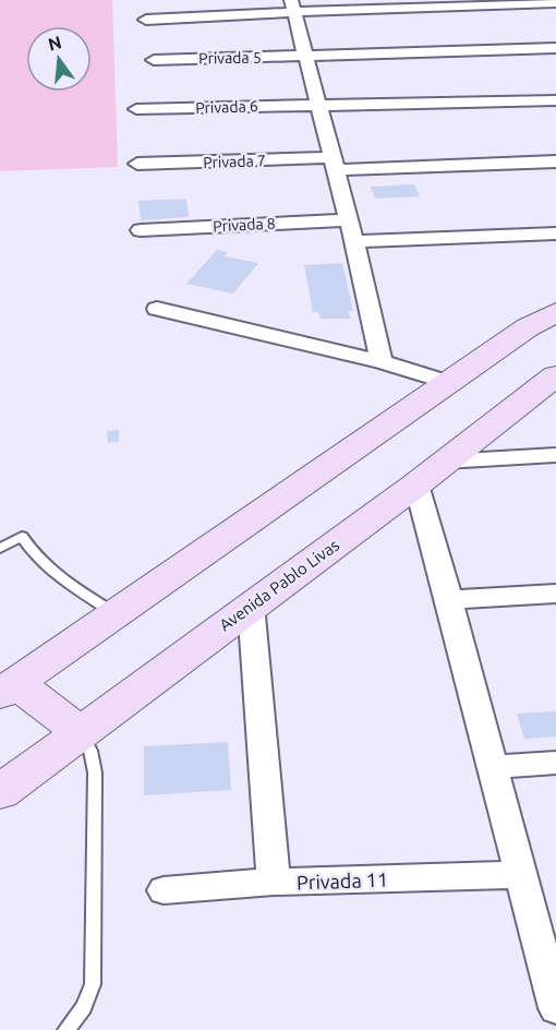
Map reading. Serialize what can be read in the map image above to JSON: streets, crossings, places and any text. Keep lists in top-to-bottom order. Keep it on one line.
{"streets":{"main road":["Avenida Pablo Livas"],"street":["Privada 5","Privada 6","Privada 7","Privada 8","Privada 11"]},"north":"top"}
